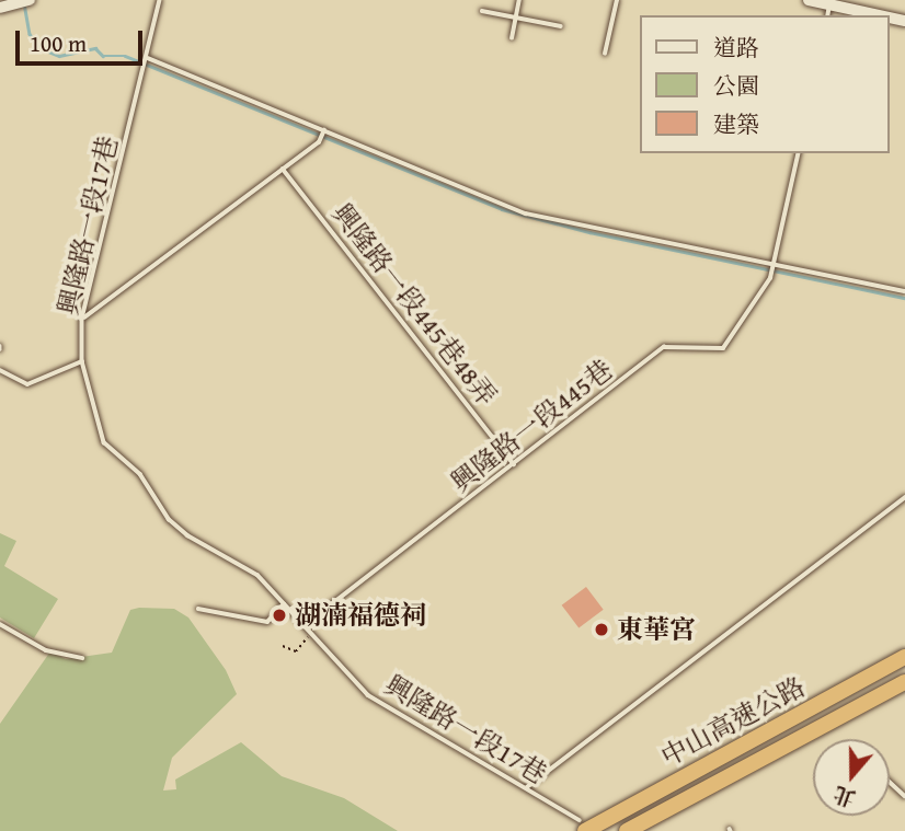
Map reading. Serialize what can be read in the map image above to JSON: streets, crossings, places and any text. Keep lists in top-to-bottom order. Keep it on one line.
{"streets":{"highway":["中山高速公路"],"lane":["興隆路一段17巷","興隆路一段445巷48弄","興隆路一段445巷"]},"crossings":[["興隆路一段17巷","興隆路一段445巷"],["興隆路一段17巷","中山高速公路"],["興隆路一段445巷48弄","興隆路一段445巷"]],"places":["湖湳福德祠","東華宮"],"legend":["道路","公園","建築"],"scale_bar":"100 m","north":"bottom"}
